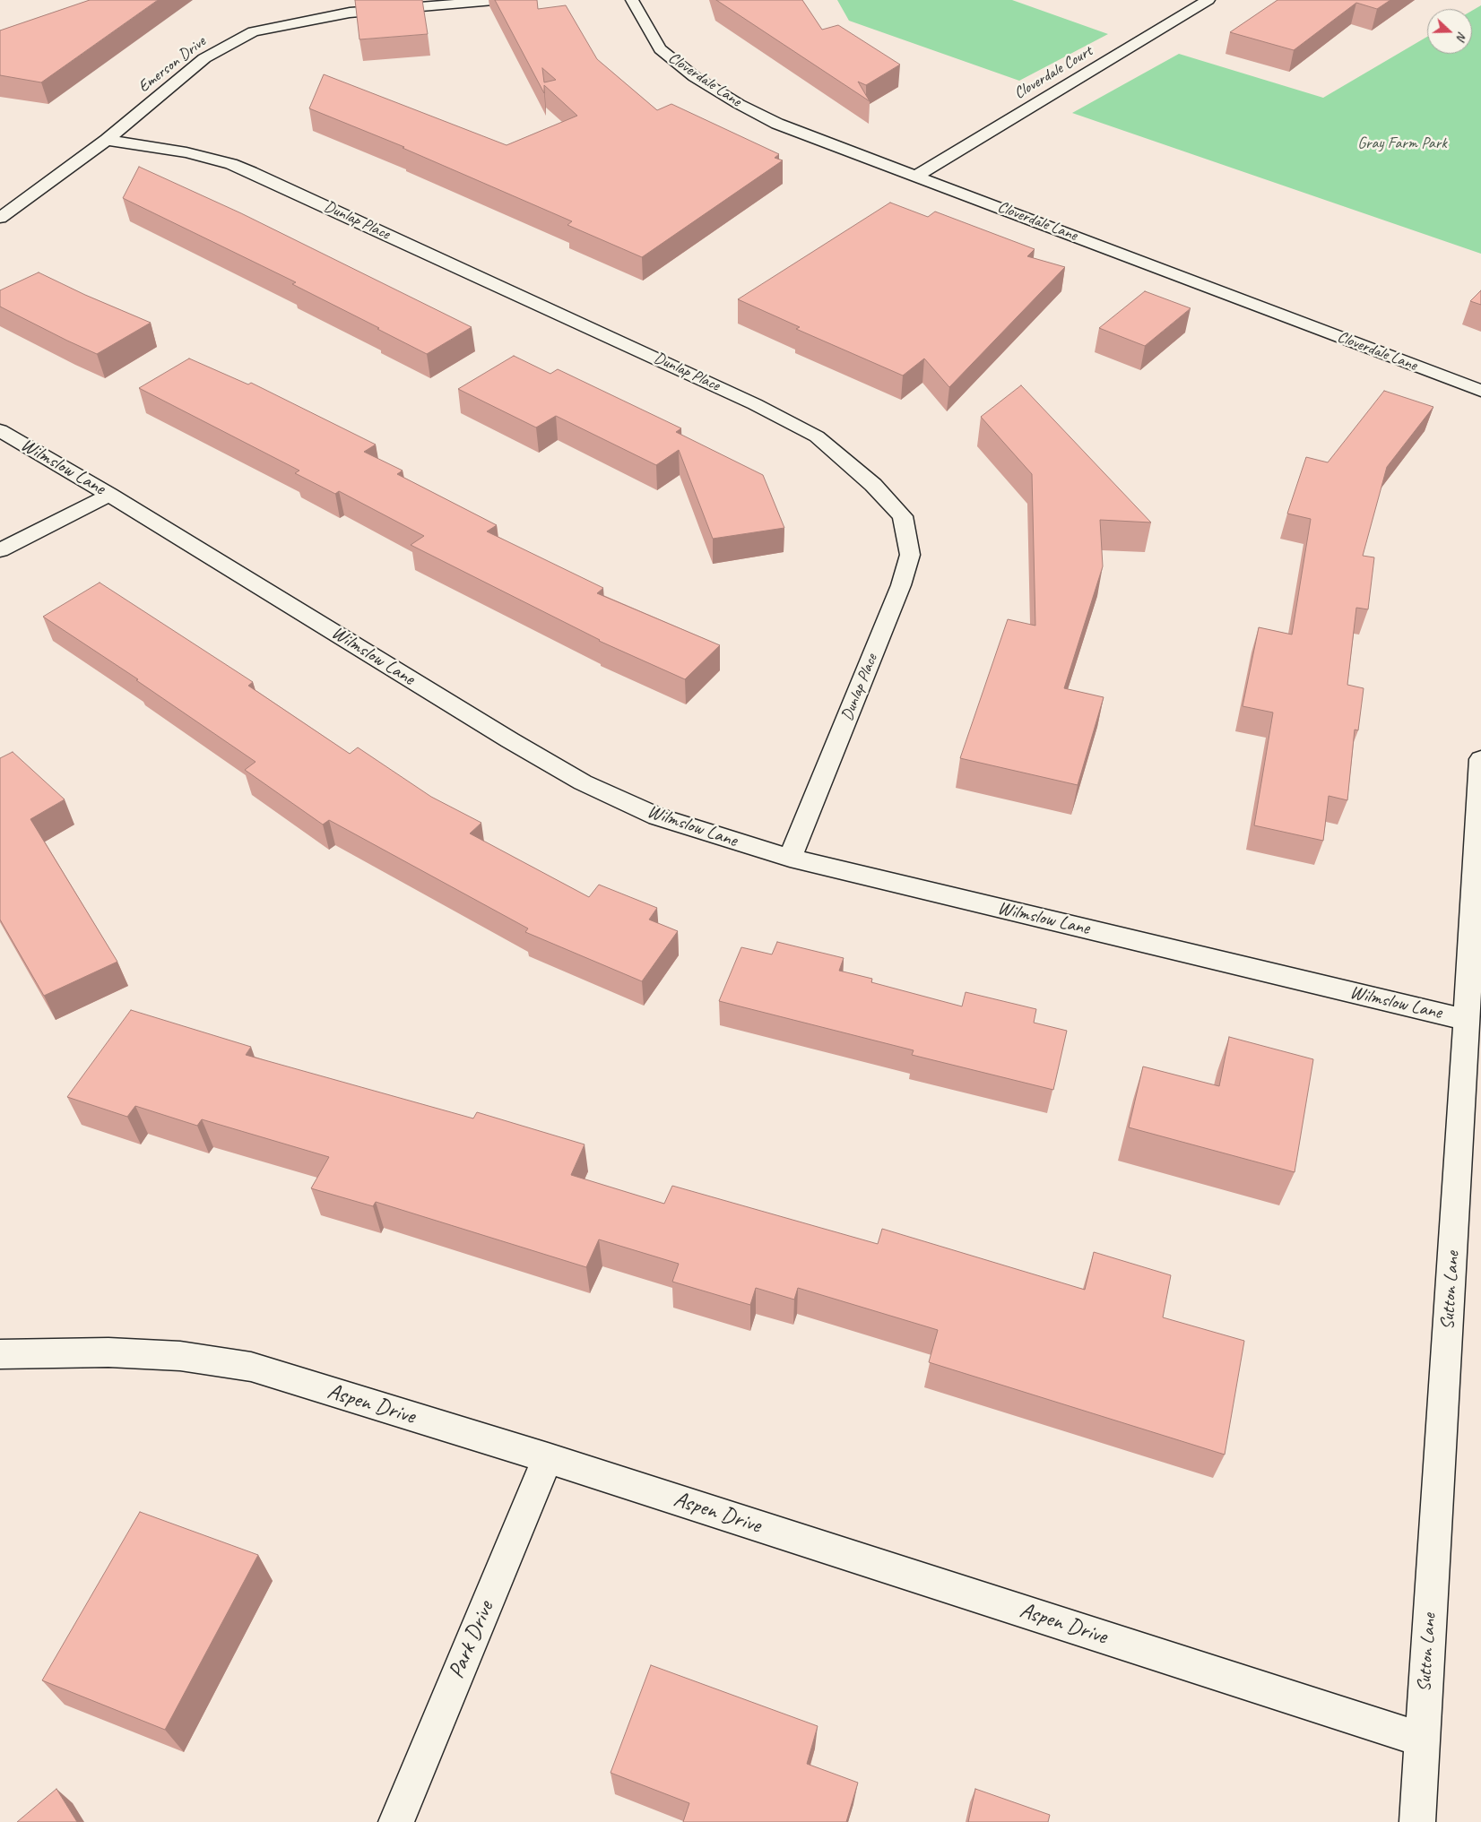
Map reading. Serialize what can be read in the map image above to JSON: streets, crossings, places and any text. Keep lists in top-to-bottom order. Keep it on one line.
{"streets":{"street":["Emerson Drive","Cloverdale Court","Cloverdale Lane","Dunlap Place","Wilmslow Lane","Sutton Lane","Aspen Drive","Park Drive"]},"crossings":[["Emerson Drive","Dunlap Place"],["Cloverdale Court","Cloverdale Lane"],["Dunlap Place","Wilmslow Lane"],["Wilmslow Lane","Sutton Lane"],["Sutton Lane","Aspen Drive"],["Aspen Drive","Park Drive"]],"parks":["Gray Farm Park"],"north":"right"}
